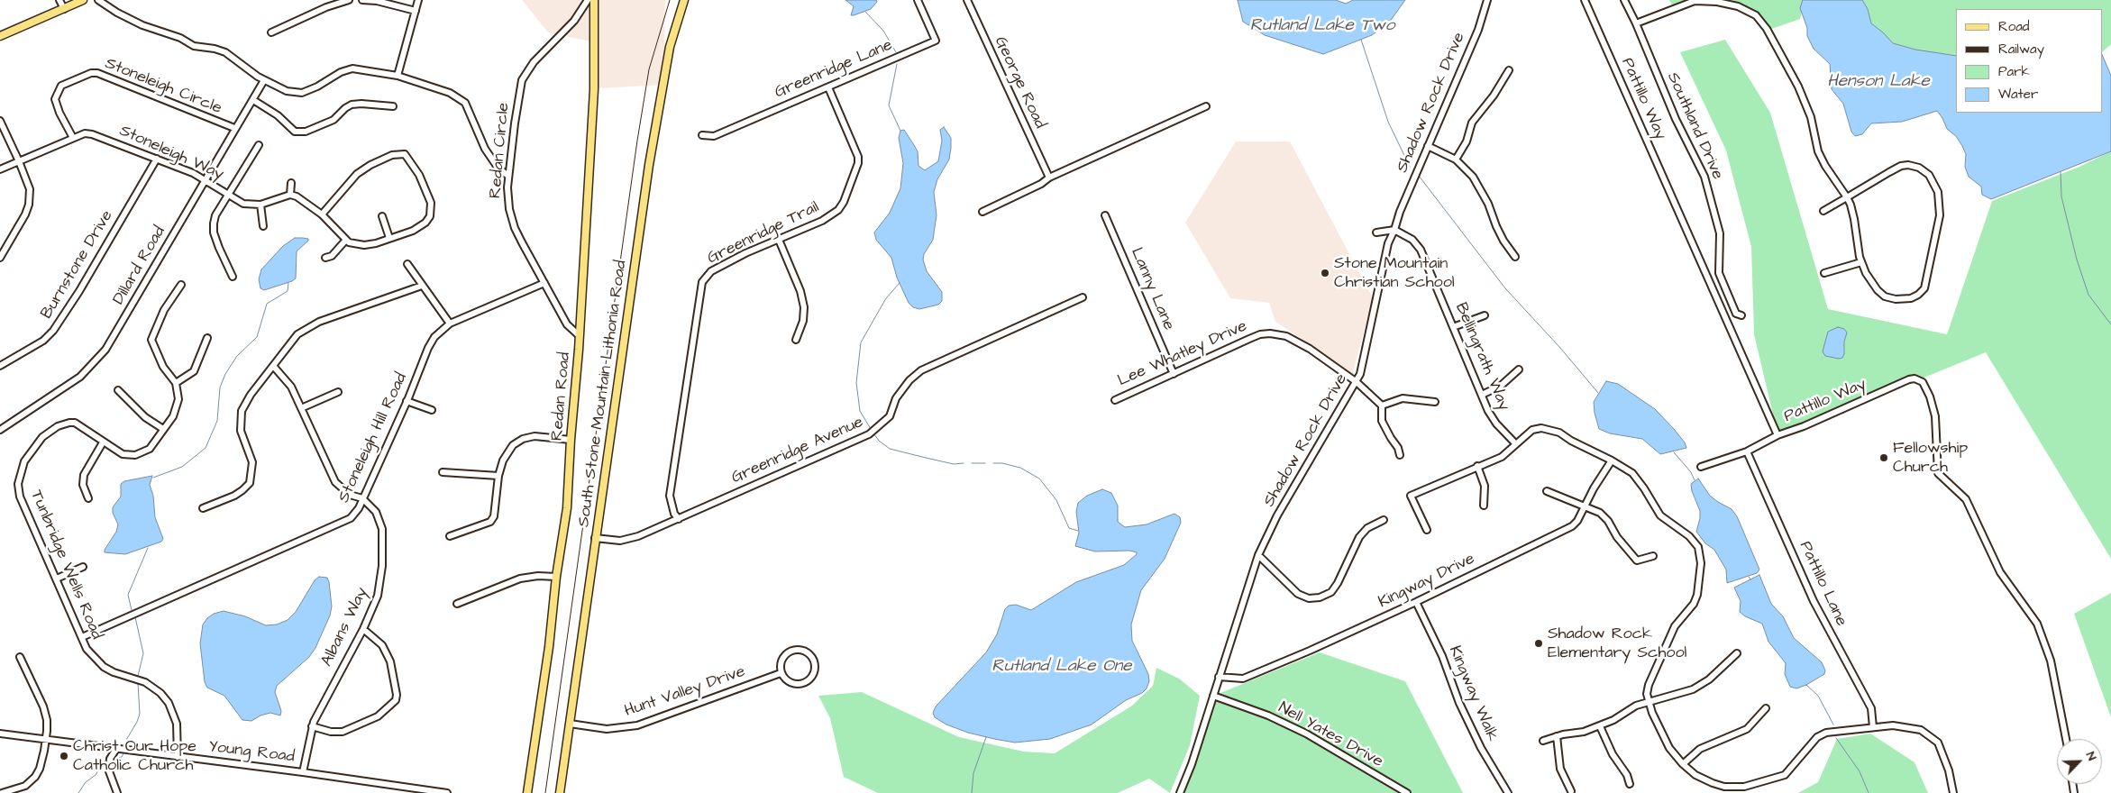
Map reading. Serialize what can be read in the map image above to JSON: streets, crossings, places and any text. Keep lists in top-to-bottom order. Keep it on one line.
{"streets":{"main road":["South Stone Mountain Lithonia Road","Redan Road"],"street":["Greenridge Lane","George Road","Stoneleigh Circle","Pattillo Way","Shadow Rock Drive","Southland Drive","Redan Circle","Stoneleigh Way","Greenridge Trail","Burnstone Drive","Dillard Road","Lanny Lane","Lee Whatley Drive","Bellingrath Way","Stoneleigh Hill Road","Greenridge Avenue","Tunbridge Wells Road","Kingway Drive","Pattillo Lane","Albans Way","Hunt Valley Drive","Kingway Walk","Nell Yates Drive","Young Road"]},"crossings":[["Greenridge Lane","Greenridge Trail"],["Stoneleigh Circle","Stoneleigh Way"],["Stoneleigh Circle","Dillard Road"],["Shadow Rock Drive","Lee Whatley Drive"],["Shadow Rock Drive","Bellingrath Way"],["Shadow Rock Drive","Kingway Drive"],["Shadow Rock Drive","Nell Yates Drive"],["Redan Circle","Redan Road"],["Redan Circle","Stoneleigh Hill Road"],["Stoneleigh Way","Burnstone Drive"],["Stoneleigh Way","Dillard Road"],["Greenridge Trail","Greenridge Avenue"],["Lanny Lane","Lee Whatley Drive"],["South Stone Mountain Lithonia Road","Greenridge Avenue"],["South Stone Mountain Lithonia Road","Hunt Valley Drive"],["Stoneleigh Hill Road","Tunbridge Wells Road"],["Stoneleigh Hill Road","Albans Way"],["Tunbridge Wells Road","Young Road"],["Kingway Drive","Kingway Walk"],["Albans Way","Young Road"]],"water":["Rutland Lake Two","Henson Lake","Rutland Lake One"],"places":["Stone Mountain Christian School","Fellowship Church","Shadow Rock Elementary School","Christ Our Hope Catholic Church"],"legend":["Road","Railway","Park","Water"],"north":"top right"}
